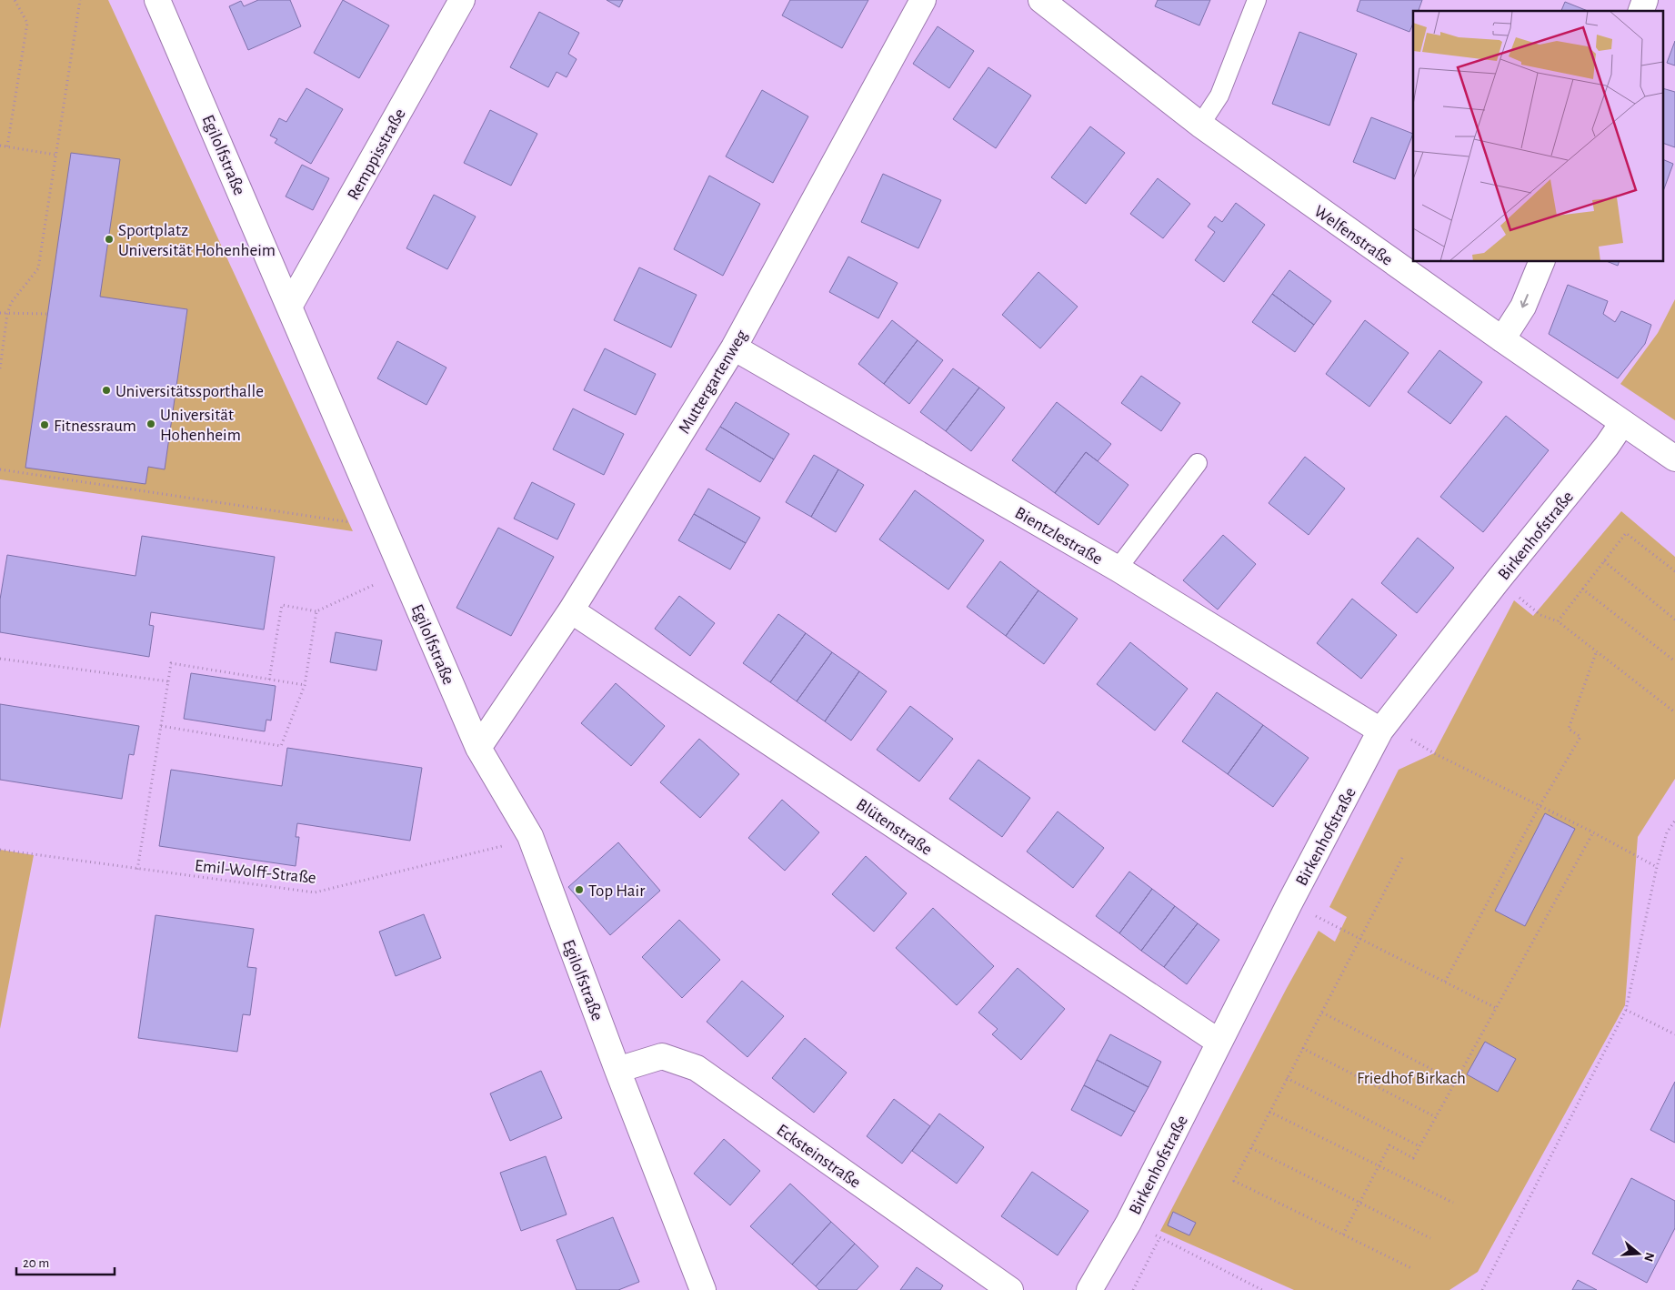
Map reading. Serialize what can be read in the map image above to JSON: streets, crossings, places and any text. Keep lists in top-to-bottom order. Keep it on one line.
{"streets":{"street":["Remppisstraße","Egilolfstraße","Welfenstraße","Muttergartenweg","Bientzlestraße","Birkenhofstraße","Blütenstraße","Ecksteinstraße"],"path":["Emil-Wolff-Straße"]},"crossings":[["Remppisstraße","Egilolfstraße"],["Egilolfstraße","Muttergartenweg"],["Egilolfstraße","Emil-Wolff-Straße"],["Egilolfstraße","Ecksteinstraße"],["Welfenstraße","Birkenhofstraße"],["Muttergartenweg","Bientzlestraße"],["Muttergartenweg","Blütenstraße"],["Bientzlestraße","Birkenhofstraße"],["Birkenhofstraße","Blütenstraße"]],"parks":["Friedhof Birkach"],"places":["Sportplatz Universität Hohenheim","Universitätssporthalle","Universität Hohenheim","Fitnessraum","Top Hair"],"scale_bar":"20 m","north":"right"}
